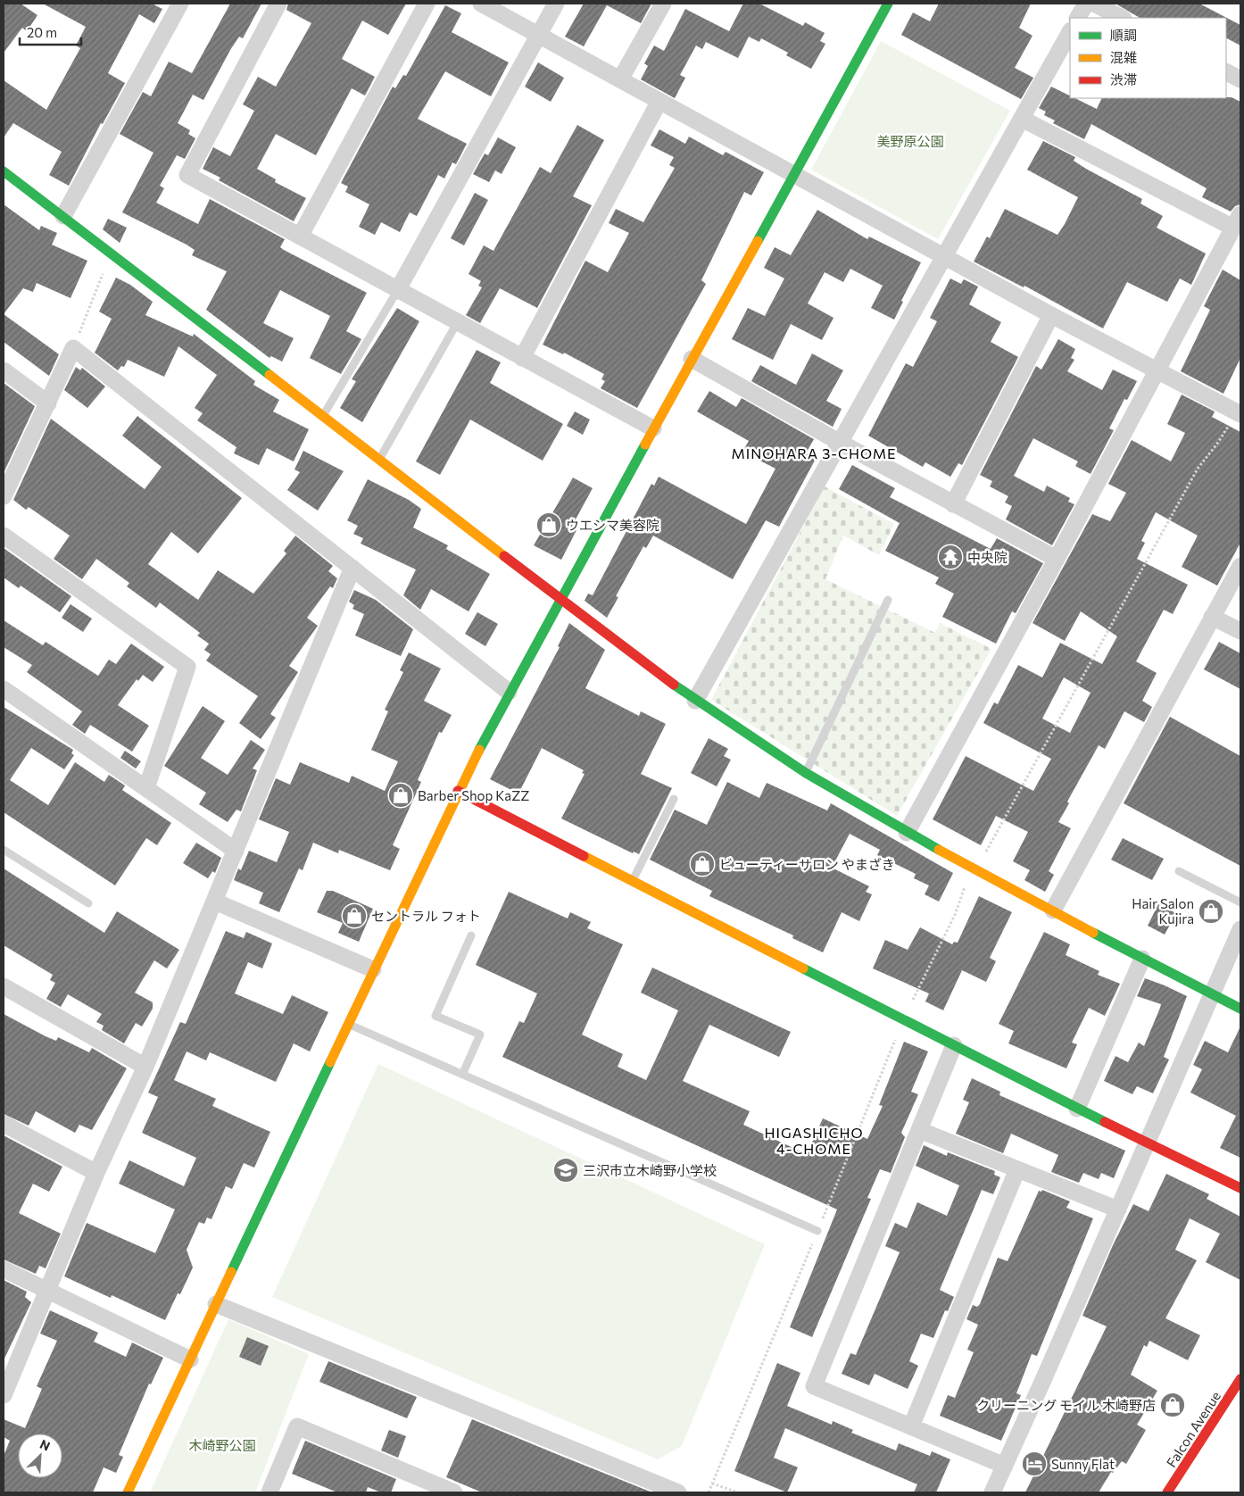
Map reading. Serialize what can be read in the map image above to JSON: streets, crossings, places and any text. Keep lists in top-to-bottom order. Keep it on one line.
{"streets":{"street":["Falcon Avenue"]},"districts":["MINOHARA 3-CHOME","HIGASHICHO 4-CHOME"],"parks":["美野原公園","木崎野公園"],"places":{"shop":["ウエシマ美容院","Barber Shop KaZZ","ビューティーサロン やまざき","Hair Salon Kujira","セントラル フォト","クリーニング モイル 木崎野店"],"temple":["中央院"],"school or university":["三沢市立木崎野小学校"],"hotel":["Sunny Flat"]},"legend":["順調","混雑","渋滞"],"scale_bar":"20 m","north":"top right"}
